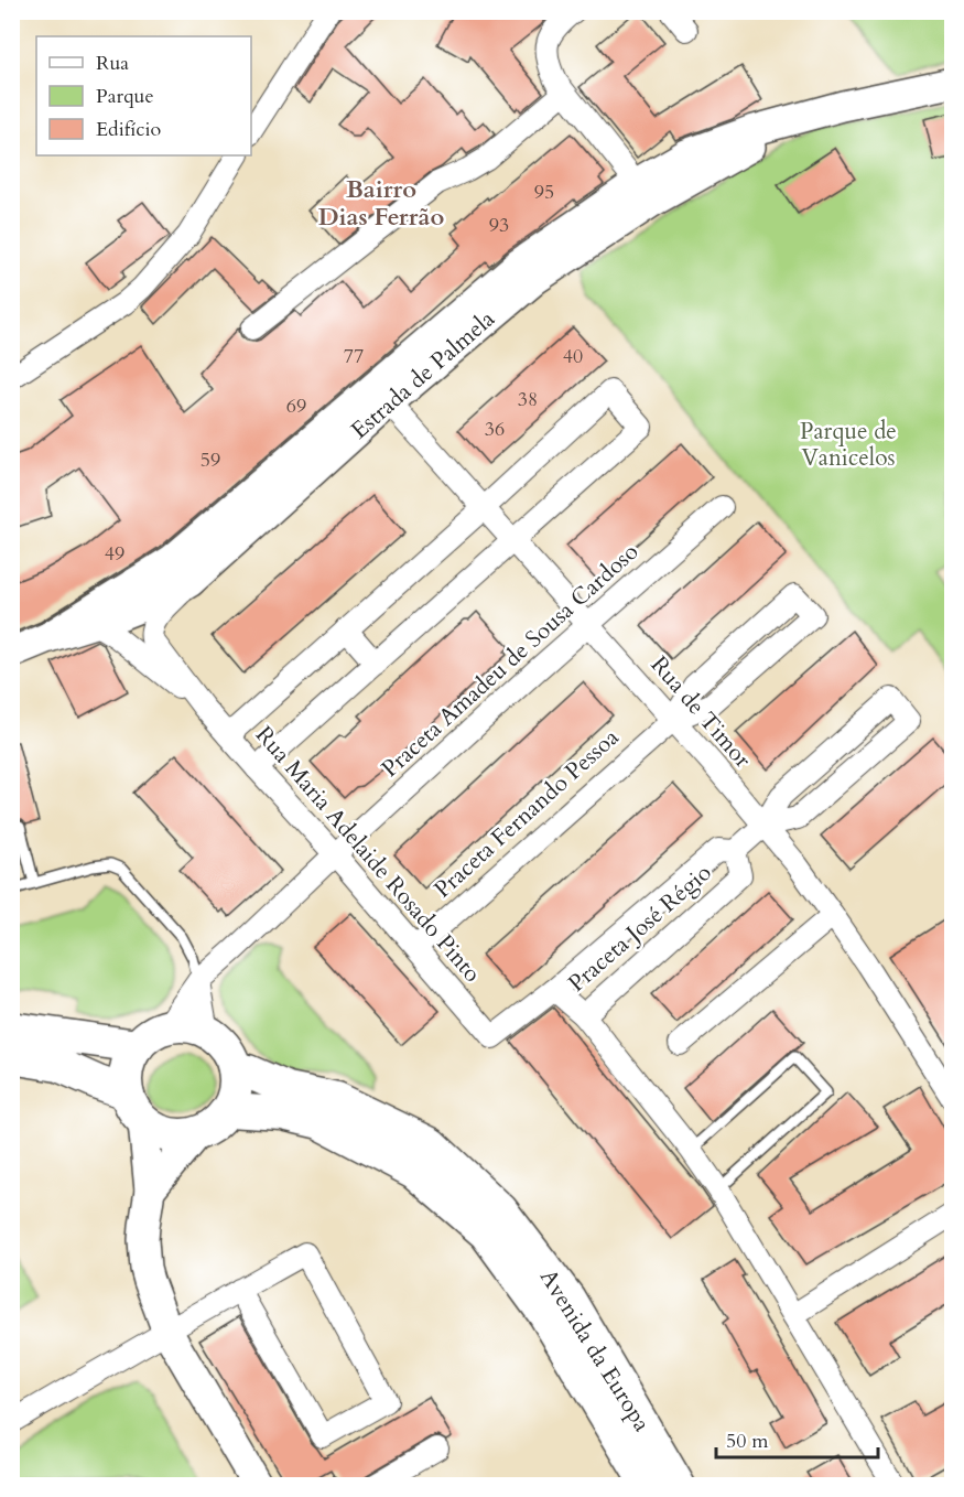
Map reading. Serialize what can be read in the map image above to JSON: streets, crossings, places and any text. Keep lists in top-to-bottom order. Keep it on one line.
{"streets":{"main road":["Avenida da Europa"],"street":["Estrada de Palmela","Praceta Amadeu de Sousa Cardoso","Rua de Timor","Praceta Fernando Pessoa","Rua Maria Adelaide Rosado Pinto","Praceta José Régio"]},"crossings":[["Estrada de Palmela","Rua de Timor"],["Estrada de Palmela","Rua Maria Adelaide Rosado Pinto"],["Praceta Amadeu de Sousa Cardoso","Rua de Timor"],["Praceta Amadeu de Sousa Cardoso","Rua Maria Adelaide Rosado Pinto"],["Praceta Amadeu de Sousa Cardoso","Avenida da Europa"],["Rua de Timor","Praceta Fernando Pessoa"],["Rua de Timor","Praceta José Régio"],["Praceta Fernando Pessoa","Rua Maria Adelaide Rosado Pinto"],["Rua Maria Adelaide Rosado Pinto","Praceta José Régio"]],"districts":["Bairro Dias Ferrão"],"parks":["Parque de Vanicelos"],"house_numbers":["95","93","77","40","38","69","36","59","49"],"legend":["Rua","Parque","Edifício"],"scale_bar":"50 m"}
